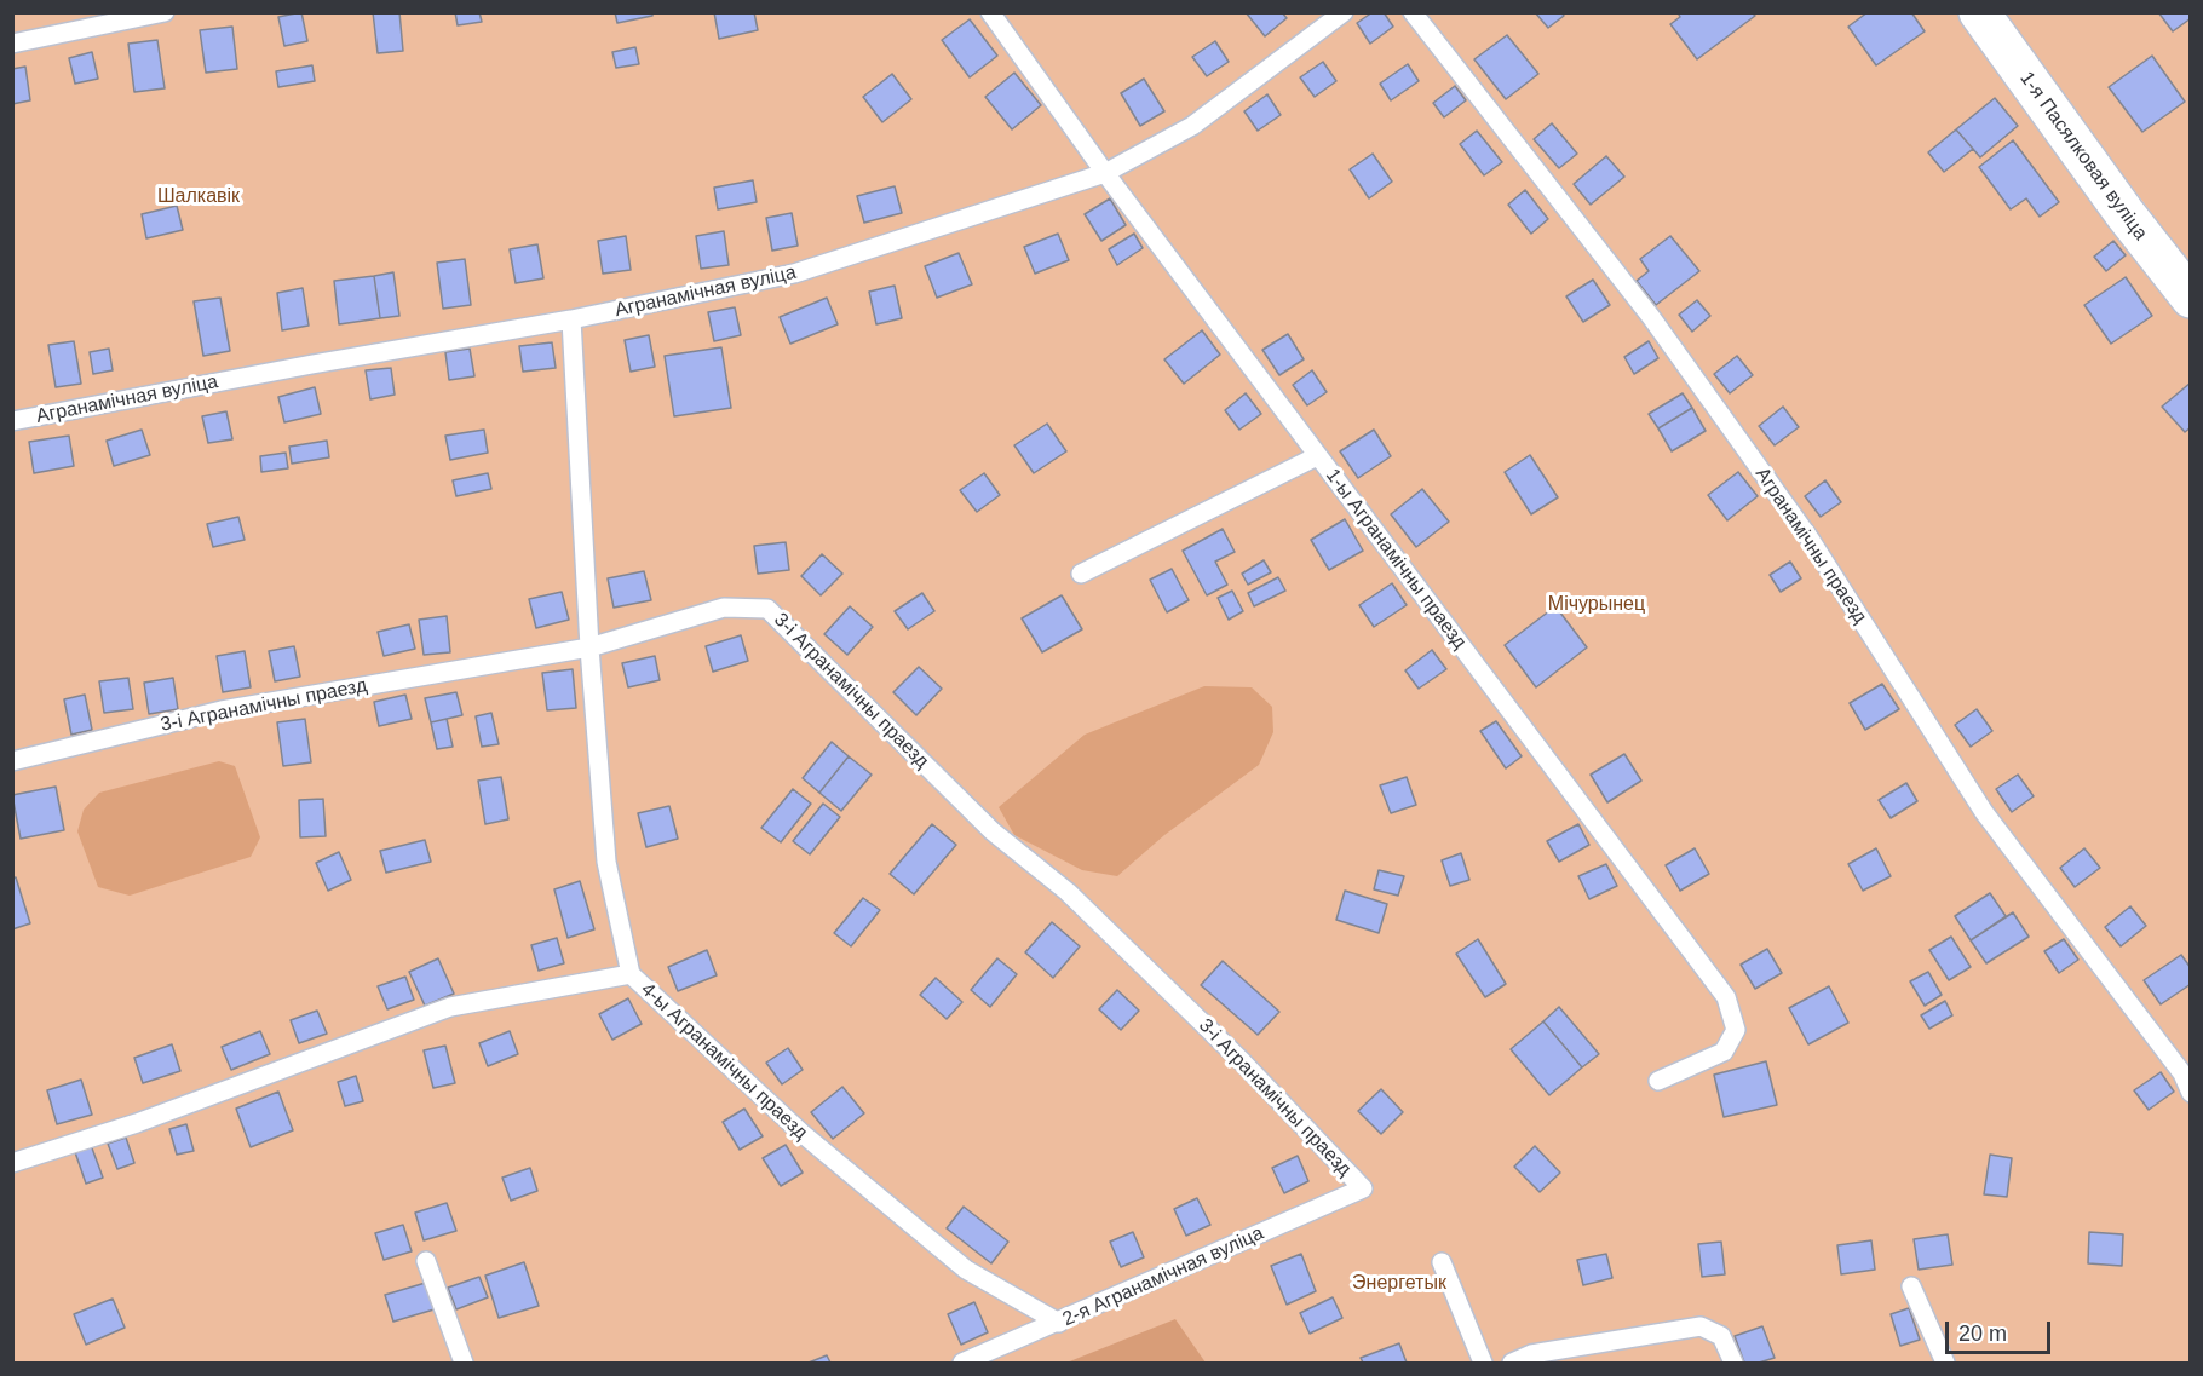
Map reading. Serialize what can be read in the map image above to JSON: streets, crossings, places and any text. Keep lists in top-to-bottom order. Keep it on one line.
{"streets":{"street":["1-я Пасялковая вуліца"],"lane":["Агранамічная вуліца","Агранамічны праезд","1-ы Агранамічны праезд","3-і Агранамічны праезд","4-ы Агранамічны праезд","2-я Агранамічная вуліца"]},"crossings":[["Агранамічная вуліца","1-ы Агранамічны праезд"],["3-і Агранамічны праезд","2-я Агранамічная вуліца"],["4-ы Агранамічны праезд","2-я Агранамічная вуліца"]],"parks":["Шалкавік","Мічурынец","Энергетык"],"scale_bar":"20 m"}
